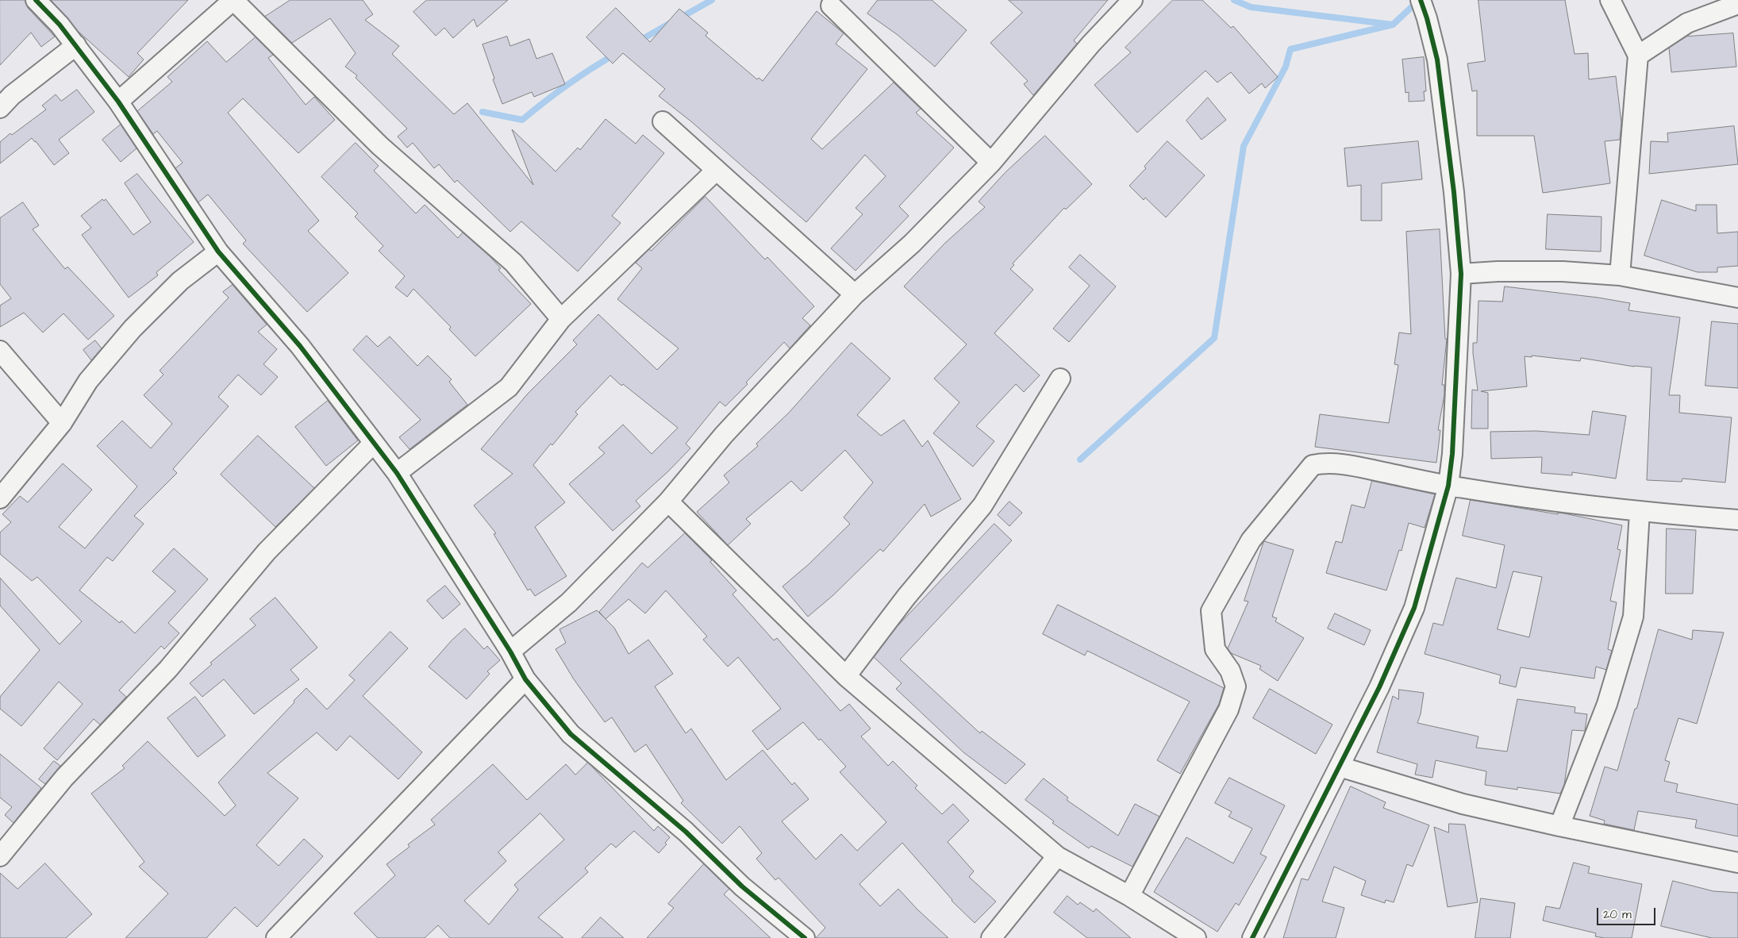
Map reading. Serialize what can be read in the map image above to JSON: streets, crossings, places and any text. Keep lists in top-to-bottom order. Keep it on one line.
{"scale_bar":"20 m"}
